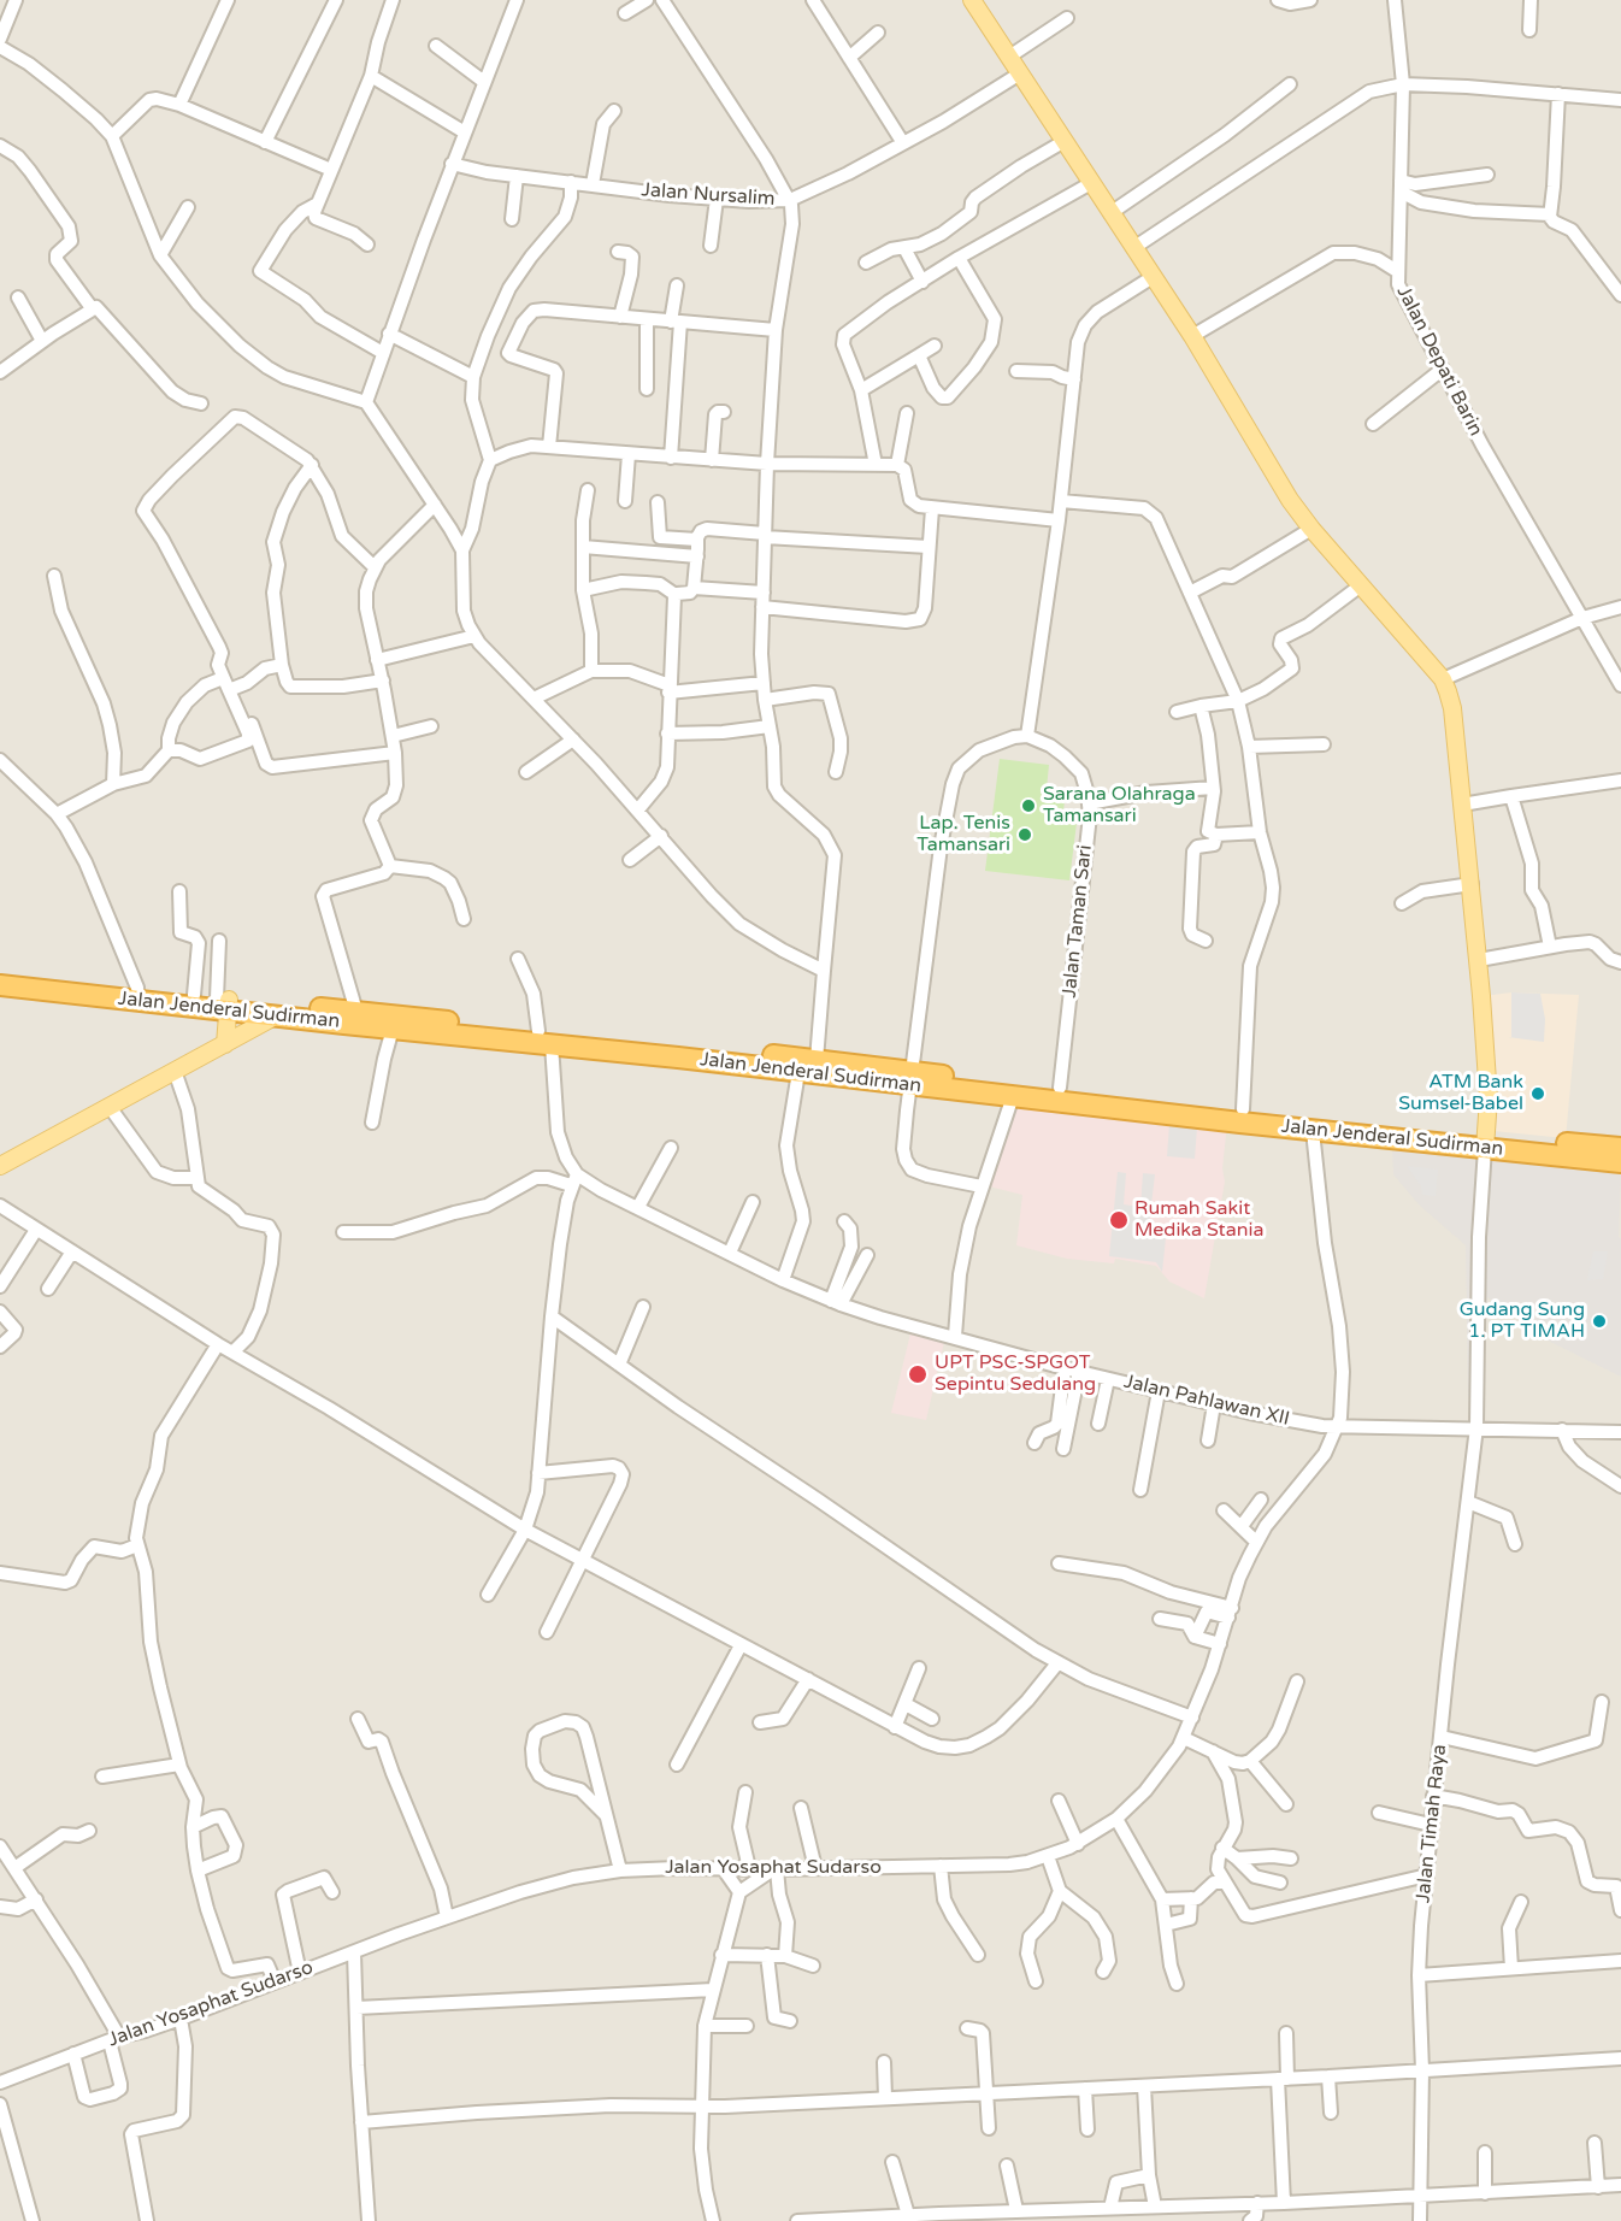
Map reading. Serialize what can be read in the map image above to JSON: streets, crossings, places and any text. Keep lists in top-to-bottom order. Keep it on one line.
{"streets":{"highway":["Jalan Jenderal Sudirman"],"street":["Jalan Nursalim","Jalan Depati Barin","Jalan Taman Sari","Jalan Pahlawan XII","Jalan Timah Raya","Jalan Yosaphat Sudarso"]},"crossings":[["Jalan Taman Sari","Jalan Jenderal Sudirman"],["Jalan Jenderal Sudirman","Jalan Timah Raya"],["Jalan Jenderal Sudirman","Jalan Yosaphat Sudarso"],["Jalan Pahlawan XII","Jalan Timah Raya"],["Jalan Pahlawan XII","Jalan Yosaphat Sudarso"]],"places":["Sarana Olahraga Tamansari","Lap. Tenis Tamansari","ATM Bank Sumsel-Babel","Rumah Sakit Medika Stania","Gudang Sung 1. PT TIMAH","UPT PSC-SPGOT Sepintu Sedulang"]}
